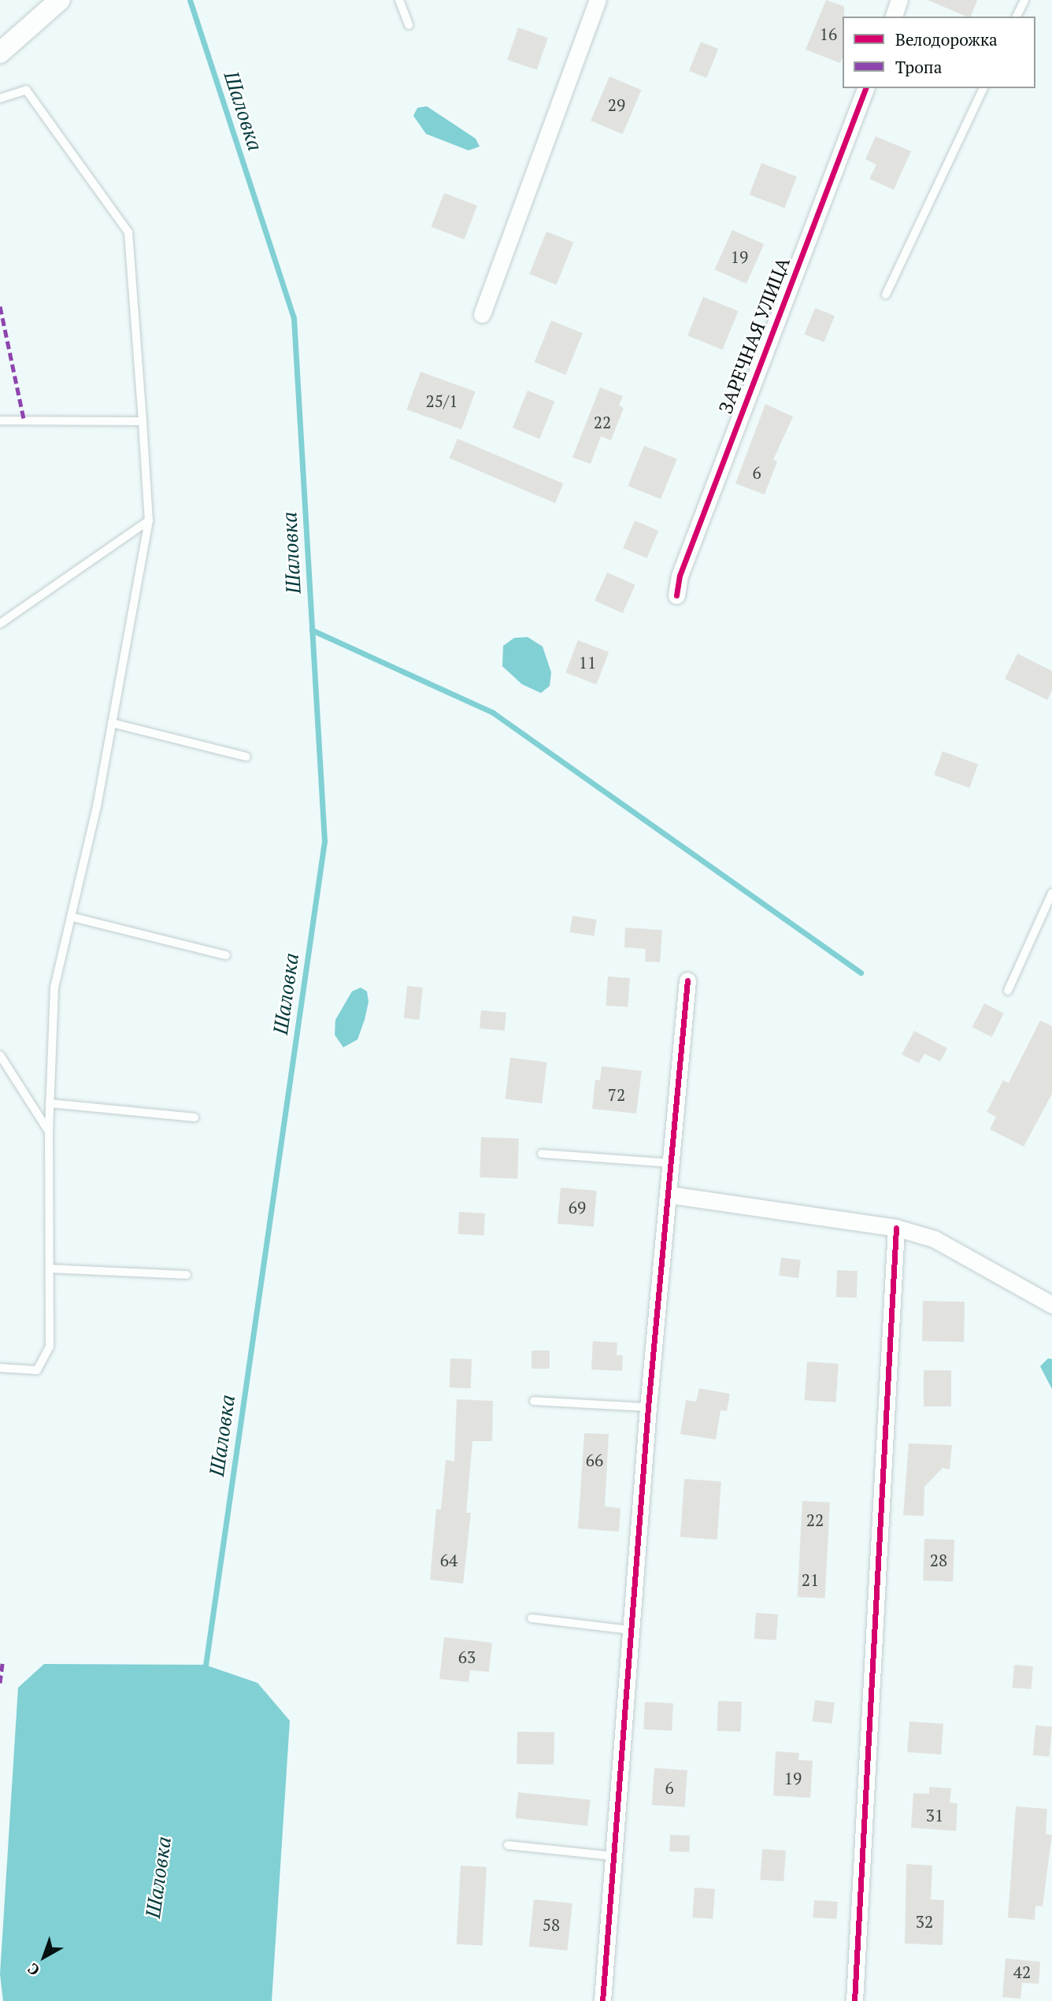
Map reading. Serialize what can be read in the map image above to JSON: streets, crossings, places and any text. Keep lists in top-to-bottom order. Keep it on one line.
{"streets":{"street":["ЗАРЕЧНАЯ УЛИЦА"]},"water":["Шаловка"],"house_numbers":["16","29","19","25/1","22","6","11","72","69","66","22","64","28","21","63","19","6","31","32","58","42"],"legend":["Велодорожка","Тропа"],"north":"bottom left"}
